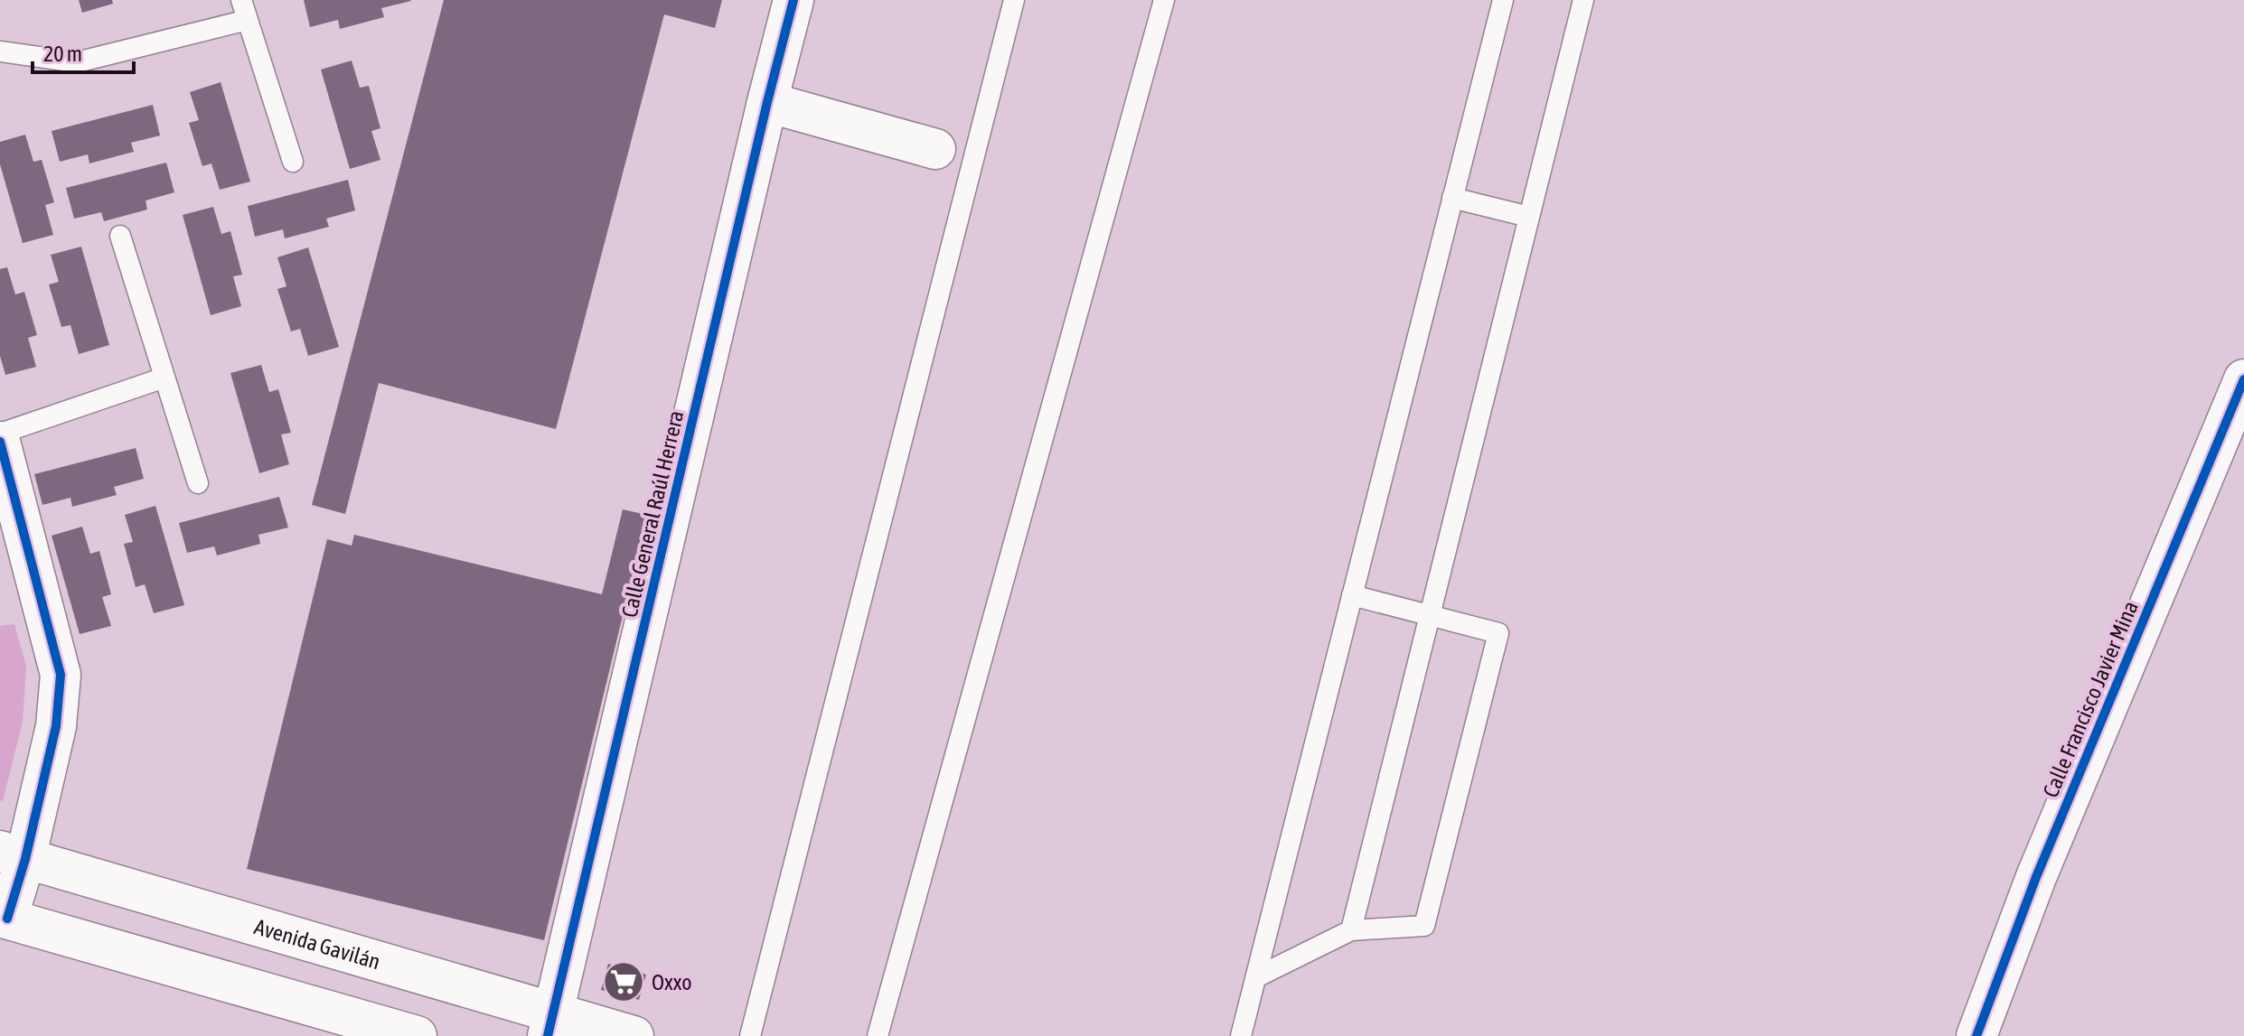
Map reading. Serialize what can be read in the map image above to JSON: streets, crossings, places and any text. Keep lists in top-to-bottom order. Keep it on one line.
{"streets":{"street":["Calle General Raúl Herrera","Calle Francisco Javier Mina","Avenida Gavilán"]},"crossings":[["Calle General Raúl Herrera","Avenida Gavilán"]],"places":{"supermarket":["Oxxo"]},"scale_bar":"20 m"}
